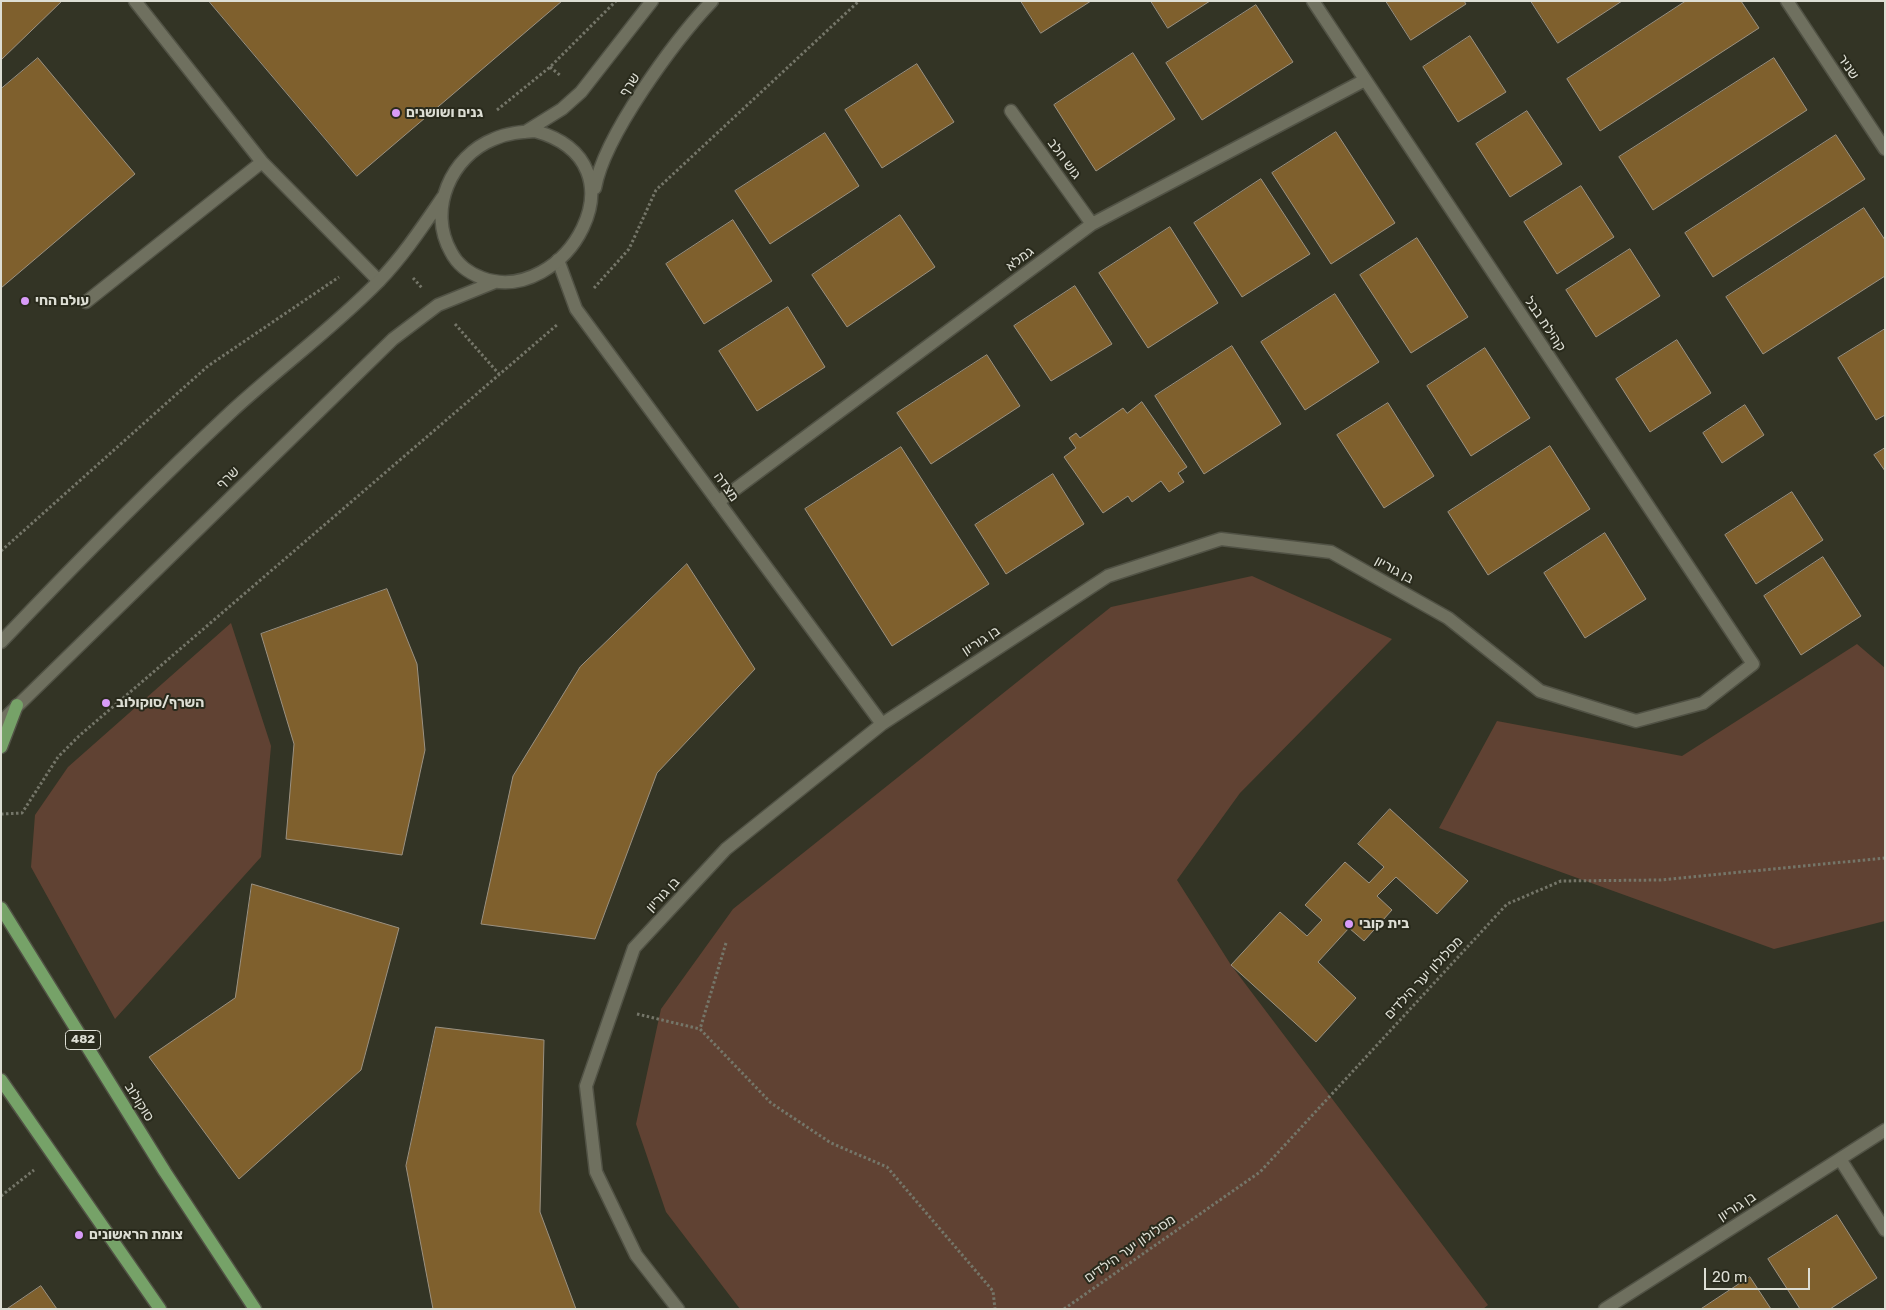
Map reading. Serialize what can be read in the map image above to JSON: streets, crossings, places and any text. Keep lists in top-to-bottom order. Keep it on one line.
{"streets":{"main road":["482","סוקולוב"],"street":["שניר","שרף","גוש חלב","גמלא","קהילת בבל","מצדה","בן גוריון"],"path":["מסלולון יער הילדים"]},"crossings":[["שרף","מצדה"],["גוש חלב","גמלא"],["גמלא","קהילת בבל"],["גמלא","מצדה"],["קהילת בבל","בן גוריון"],["מצדה","בן גוריון"]],"places":["גנים ושושנים","עולם החי","השרף/סוקולוב","בית קובי","צומת הראשונים"],"scale_bar":"20 m"}
